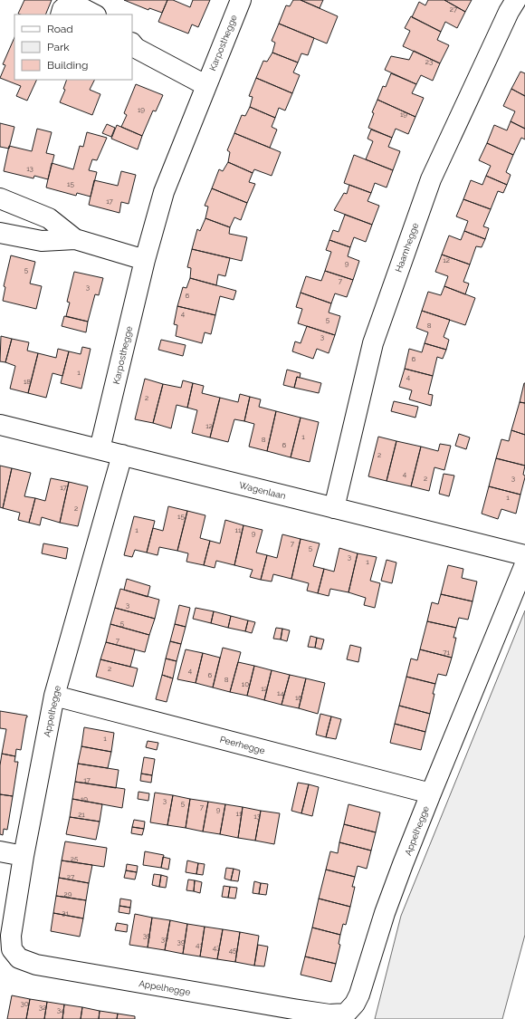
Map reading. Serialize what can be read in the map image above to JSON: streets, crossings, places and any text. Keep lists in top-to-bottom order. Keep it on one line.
{"streets":{"street":["Karposthegge","Haamhegge","Wagenlaan","Appelhegge","Peerhegge"]},"crossings":[["Karposthegge","Wagenlaan"],["Haamhegge","Wagenlaan"],["Wagenlaan","Appelhegge"],["Appelhegge","Peerhegge"]],"house_numbers":["27","23","19","19","13","15","17","12","9","5","7","3","6","4","5","8","3","6","1","4","18","2","12","1","8","6","2","4","2","3","17","1","2","15","1","11","9","7","5","3","1","3","5","7","71","2","4","6","8","10","12","14","16","1","17","19","3","5","7","9","11","21","13","25","27","29","31","35","37","39","41","43","45","30","32","34"],"legend":["Road","Park","Building"]}
